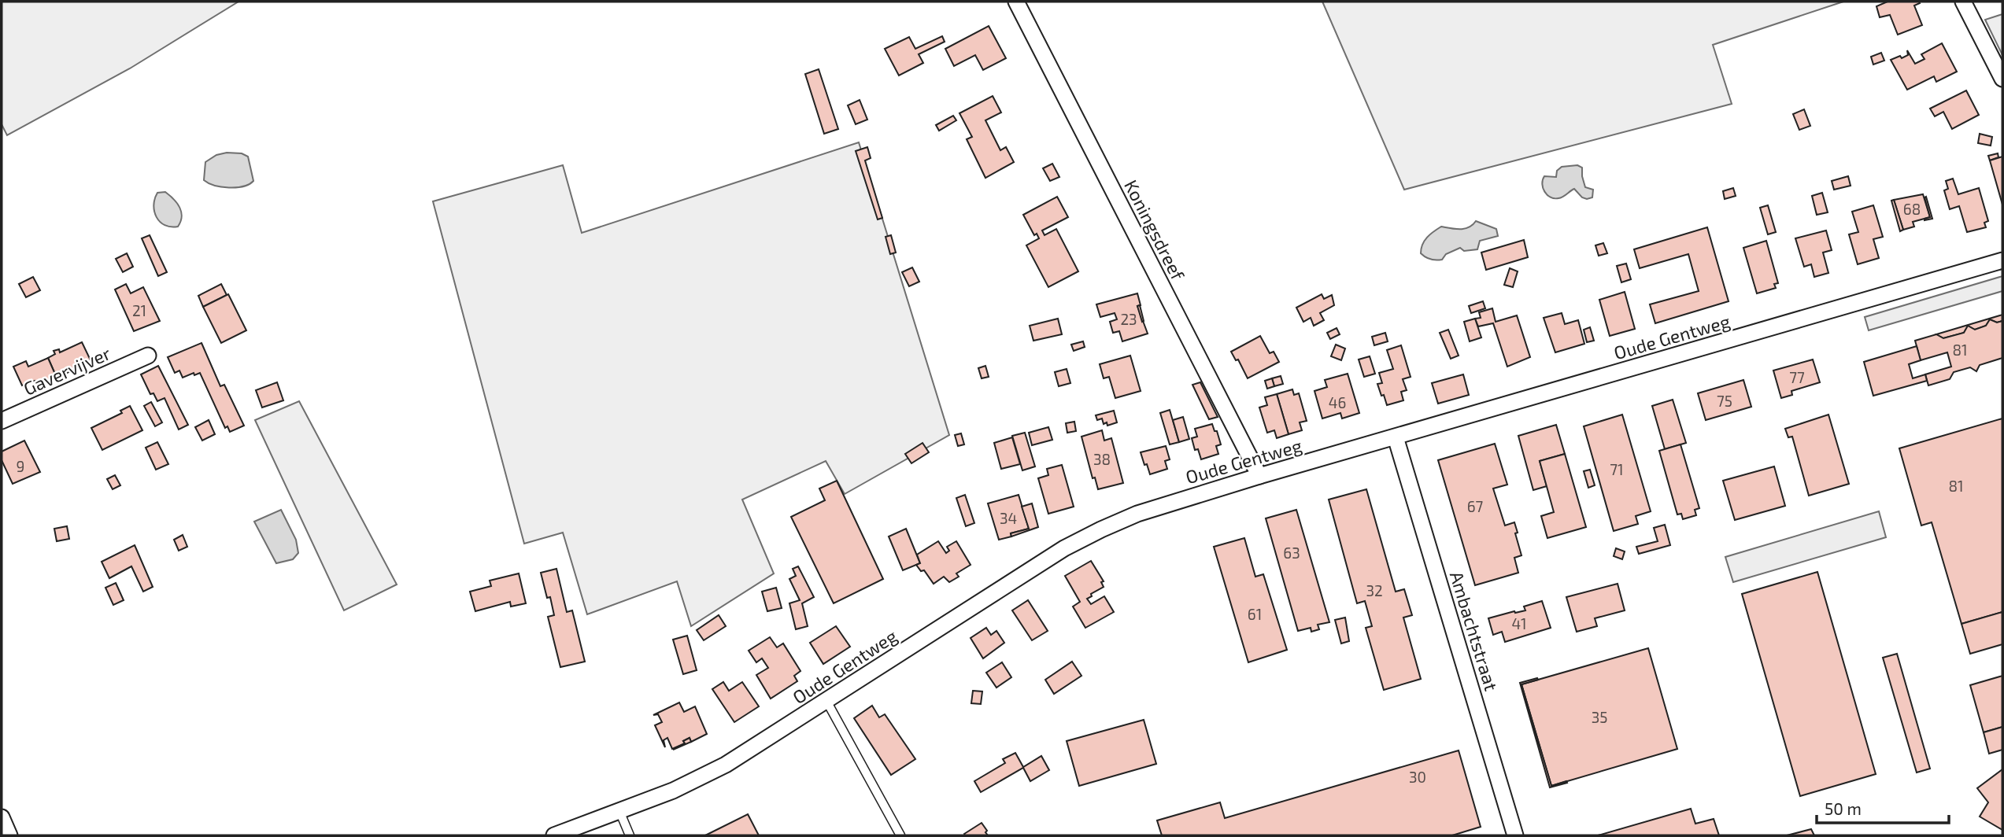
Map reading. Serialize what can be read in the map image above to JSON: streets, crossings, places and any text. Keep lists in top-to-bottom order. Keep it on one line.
{"streets":{"street":["Koningsdreef","Oude Gentweg","Gavervijver","Ambachtstraat"]},"crossings":[["Koningsdreef","Oude Gentweg"],["Oude Gentweg","Ambachtstraat"]],"house_numbers":["68","21","23","81","77","75","46","38","9","71","81","67","34","63","32","61","41","35","30"],"scale_bar":"50 m"}
